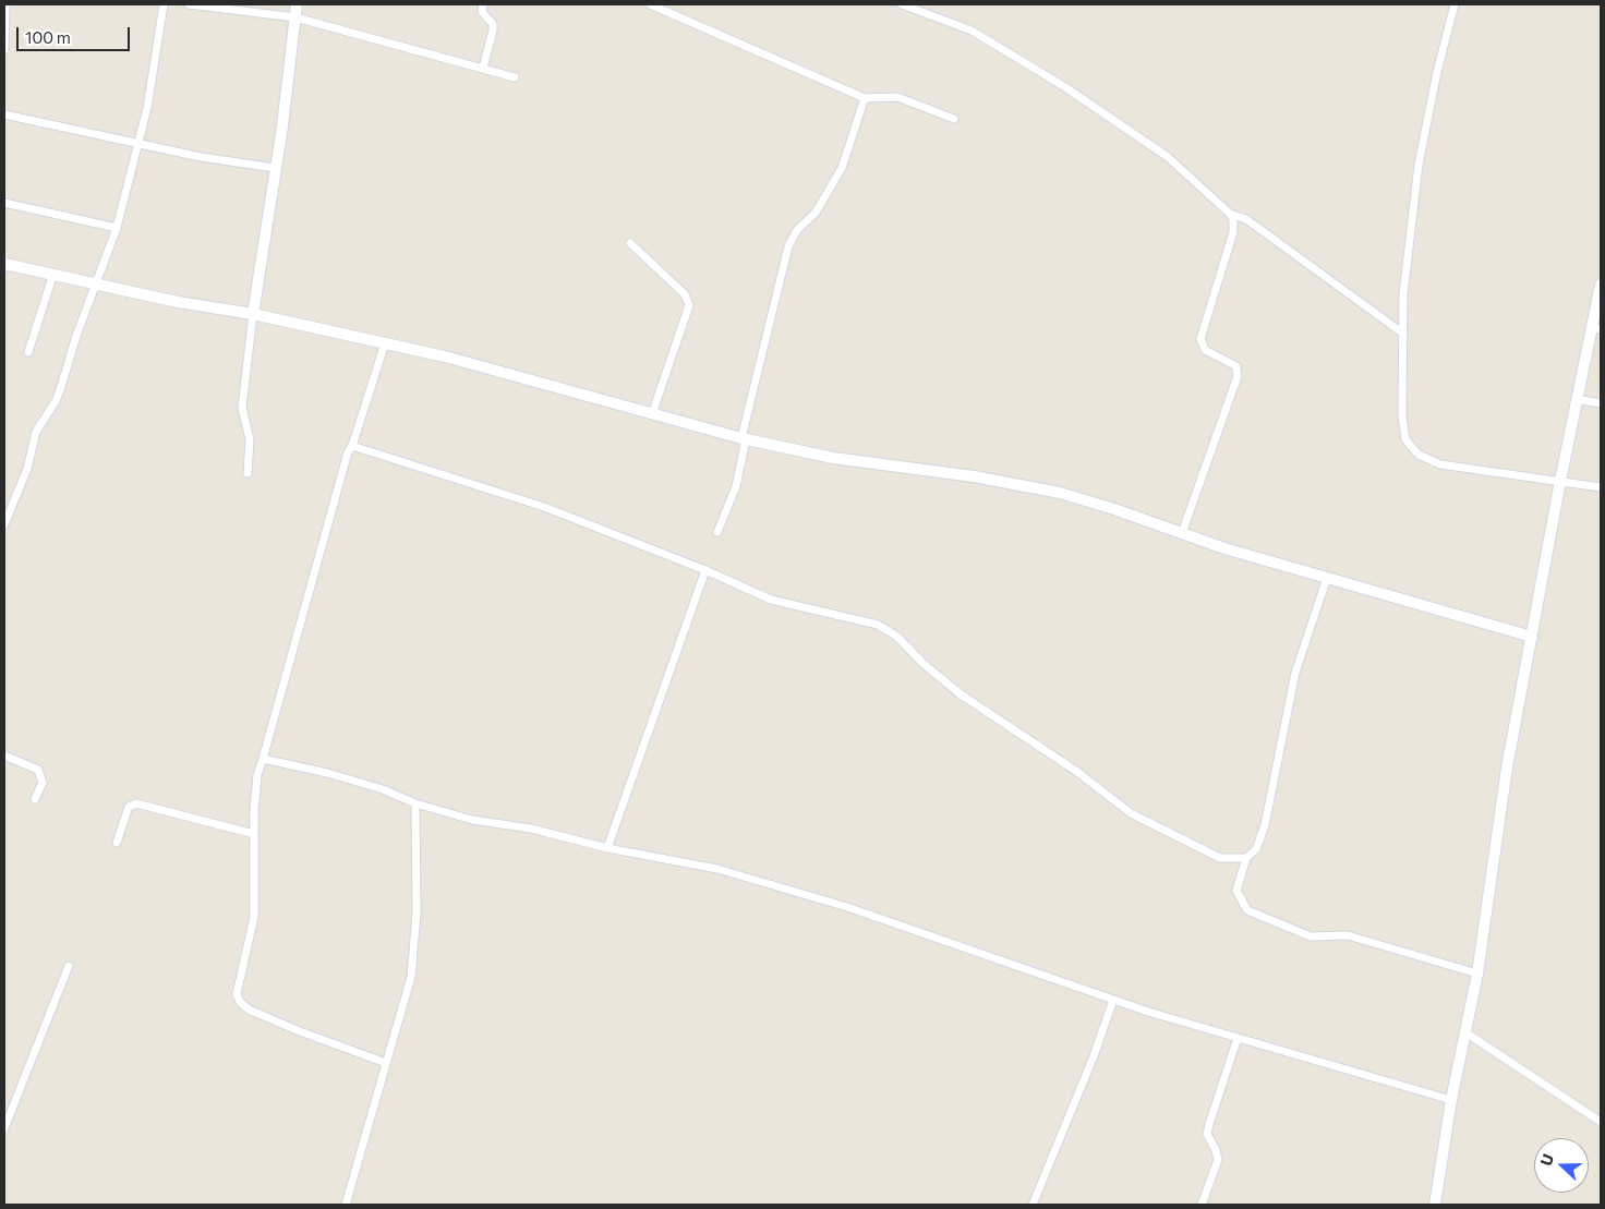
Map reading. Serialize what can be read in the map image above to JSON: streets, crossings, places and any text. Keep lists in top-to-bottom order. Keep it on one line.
{"scale_bar":"100 m","north":"left"}
